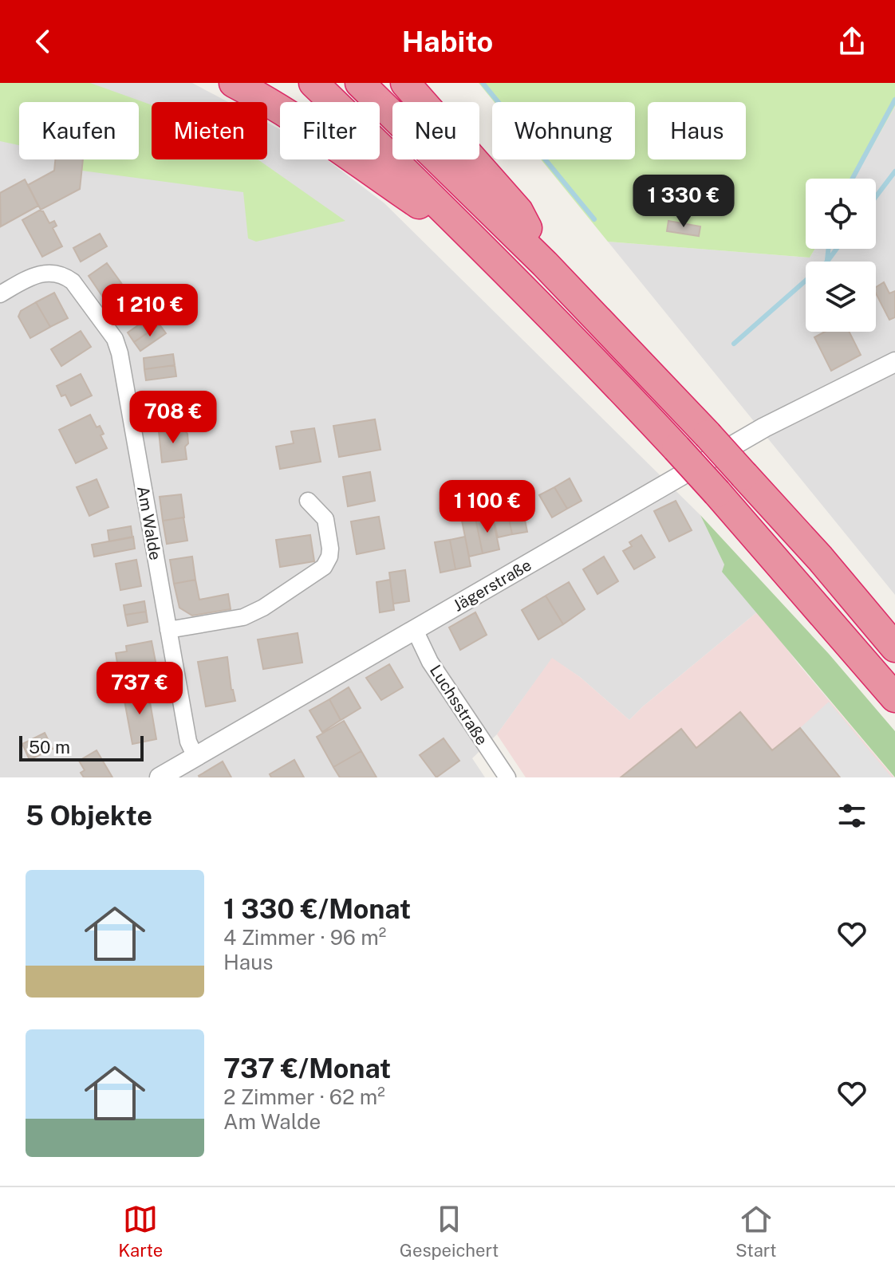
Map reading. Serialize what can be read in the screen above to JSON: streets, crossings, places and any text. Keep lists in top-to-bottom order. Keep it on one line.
{"streets":{"street":["Am Walde","Jägerstraße","Luchsstraße"]},"crossings":[["Am Walde","Jägerstraße"],["Jägerstraße","Luchsstraße"]],"scale_bar":"50 m","page":{"header":"Habito","chip":["Kaufen","Mieten","Filter","Neu","Wohnung","Haus"],"price":["1 330 €","1 210 €","708 €","1 100 €","737 €"],"scale":"50 m","heading":"5 Objekte","list":[{"name":"1 330 €/Monat","note":"4 Zimmer · 96 m² · Haus"},{"name":"737 €/Monat","note":"2 Zimmer · 62 m² · Am Walde"}],"tabs":["Karte","Gespeichert","Start"]}}
